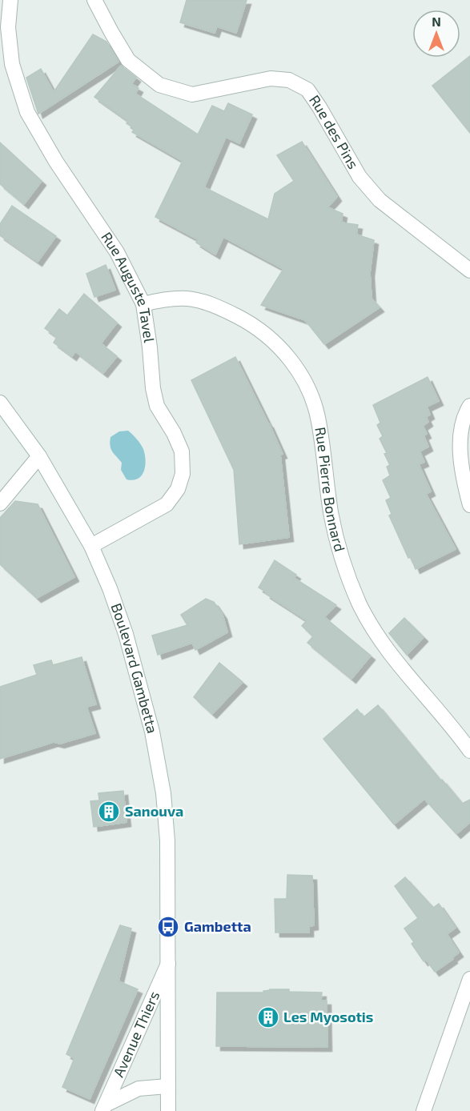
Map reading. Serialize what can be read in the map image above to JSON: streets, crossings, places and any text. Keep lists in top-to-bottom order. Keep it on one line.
{"streets":{"street":["Rue des Pins","Rue Auguste Tavel","Rue Pierre Bonnard","Boulevard Gambetta","Avenue Thiers"]},"crossings":[["Rue Auguste Tavel","Rue Pierre Bonnard"],["Rue Auguste Tavel","Boulevard Gambetta"],["Boulevard Gambetta","Avenue Thiers"]],"places":{"building":["Sanouva","Les Myosotis"],"bus stop":["Gambetta"]},"north":"top"}
